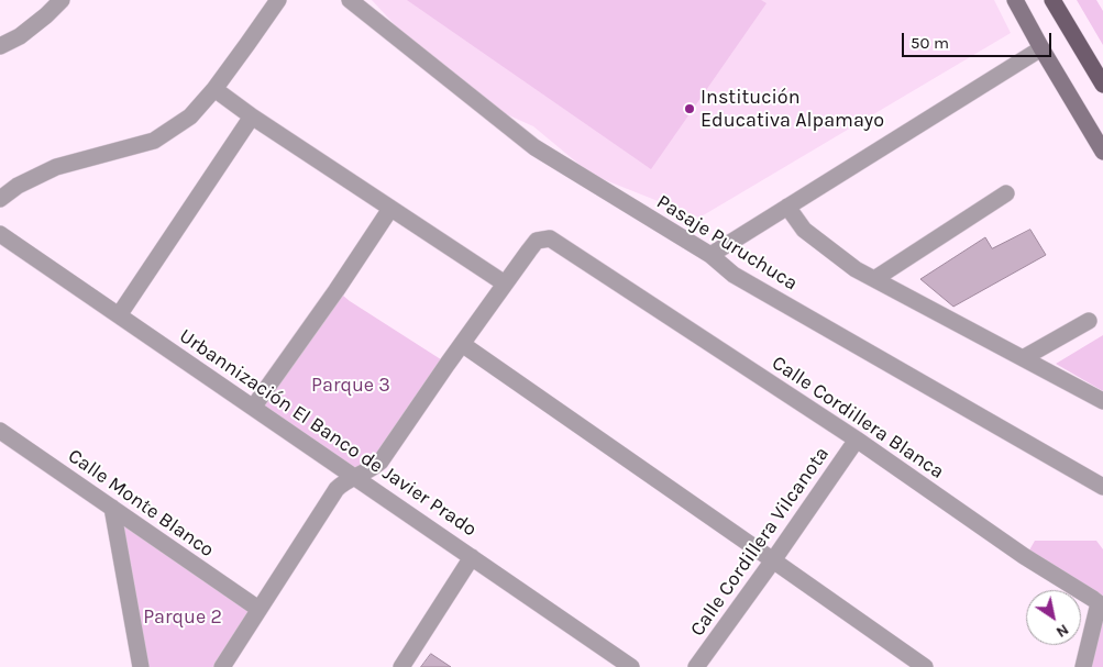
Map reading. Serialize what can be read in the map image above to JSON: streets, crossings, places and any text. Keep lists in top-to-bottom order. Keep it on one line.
{"streets":{"street":["Pasaje Puruchuca","Calle Cordillera Blanca","Urbannización El Banco de Javier Prado","Calle Monte Blanco","Calle Cordillera Vilcanota"]},"crossings":[["Calle Cordillera Blanca","Calle Cordillera Vilcanota"]],"parks":["Parque 3","Parque 2"],"places":["Institución Educativa Alpamayo"],"scale_bar":"50 m","north":"bottom right"}
